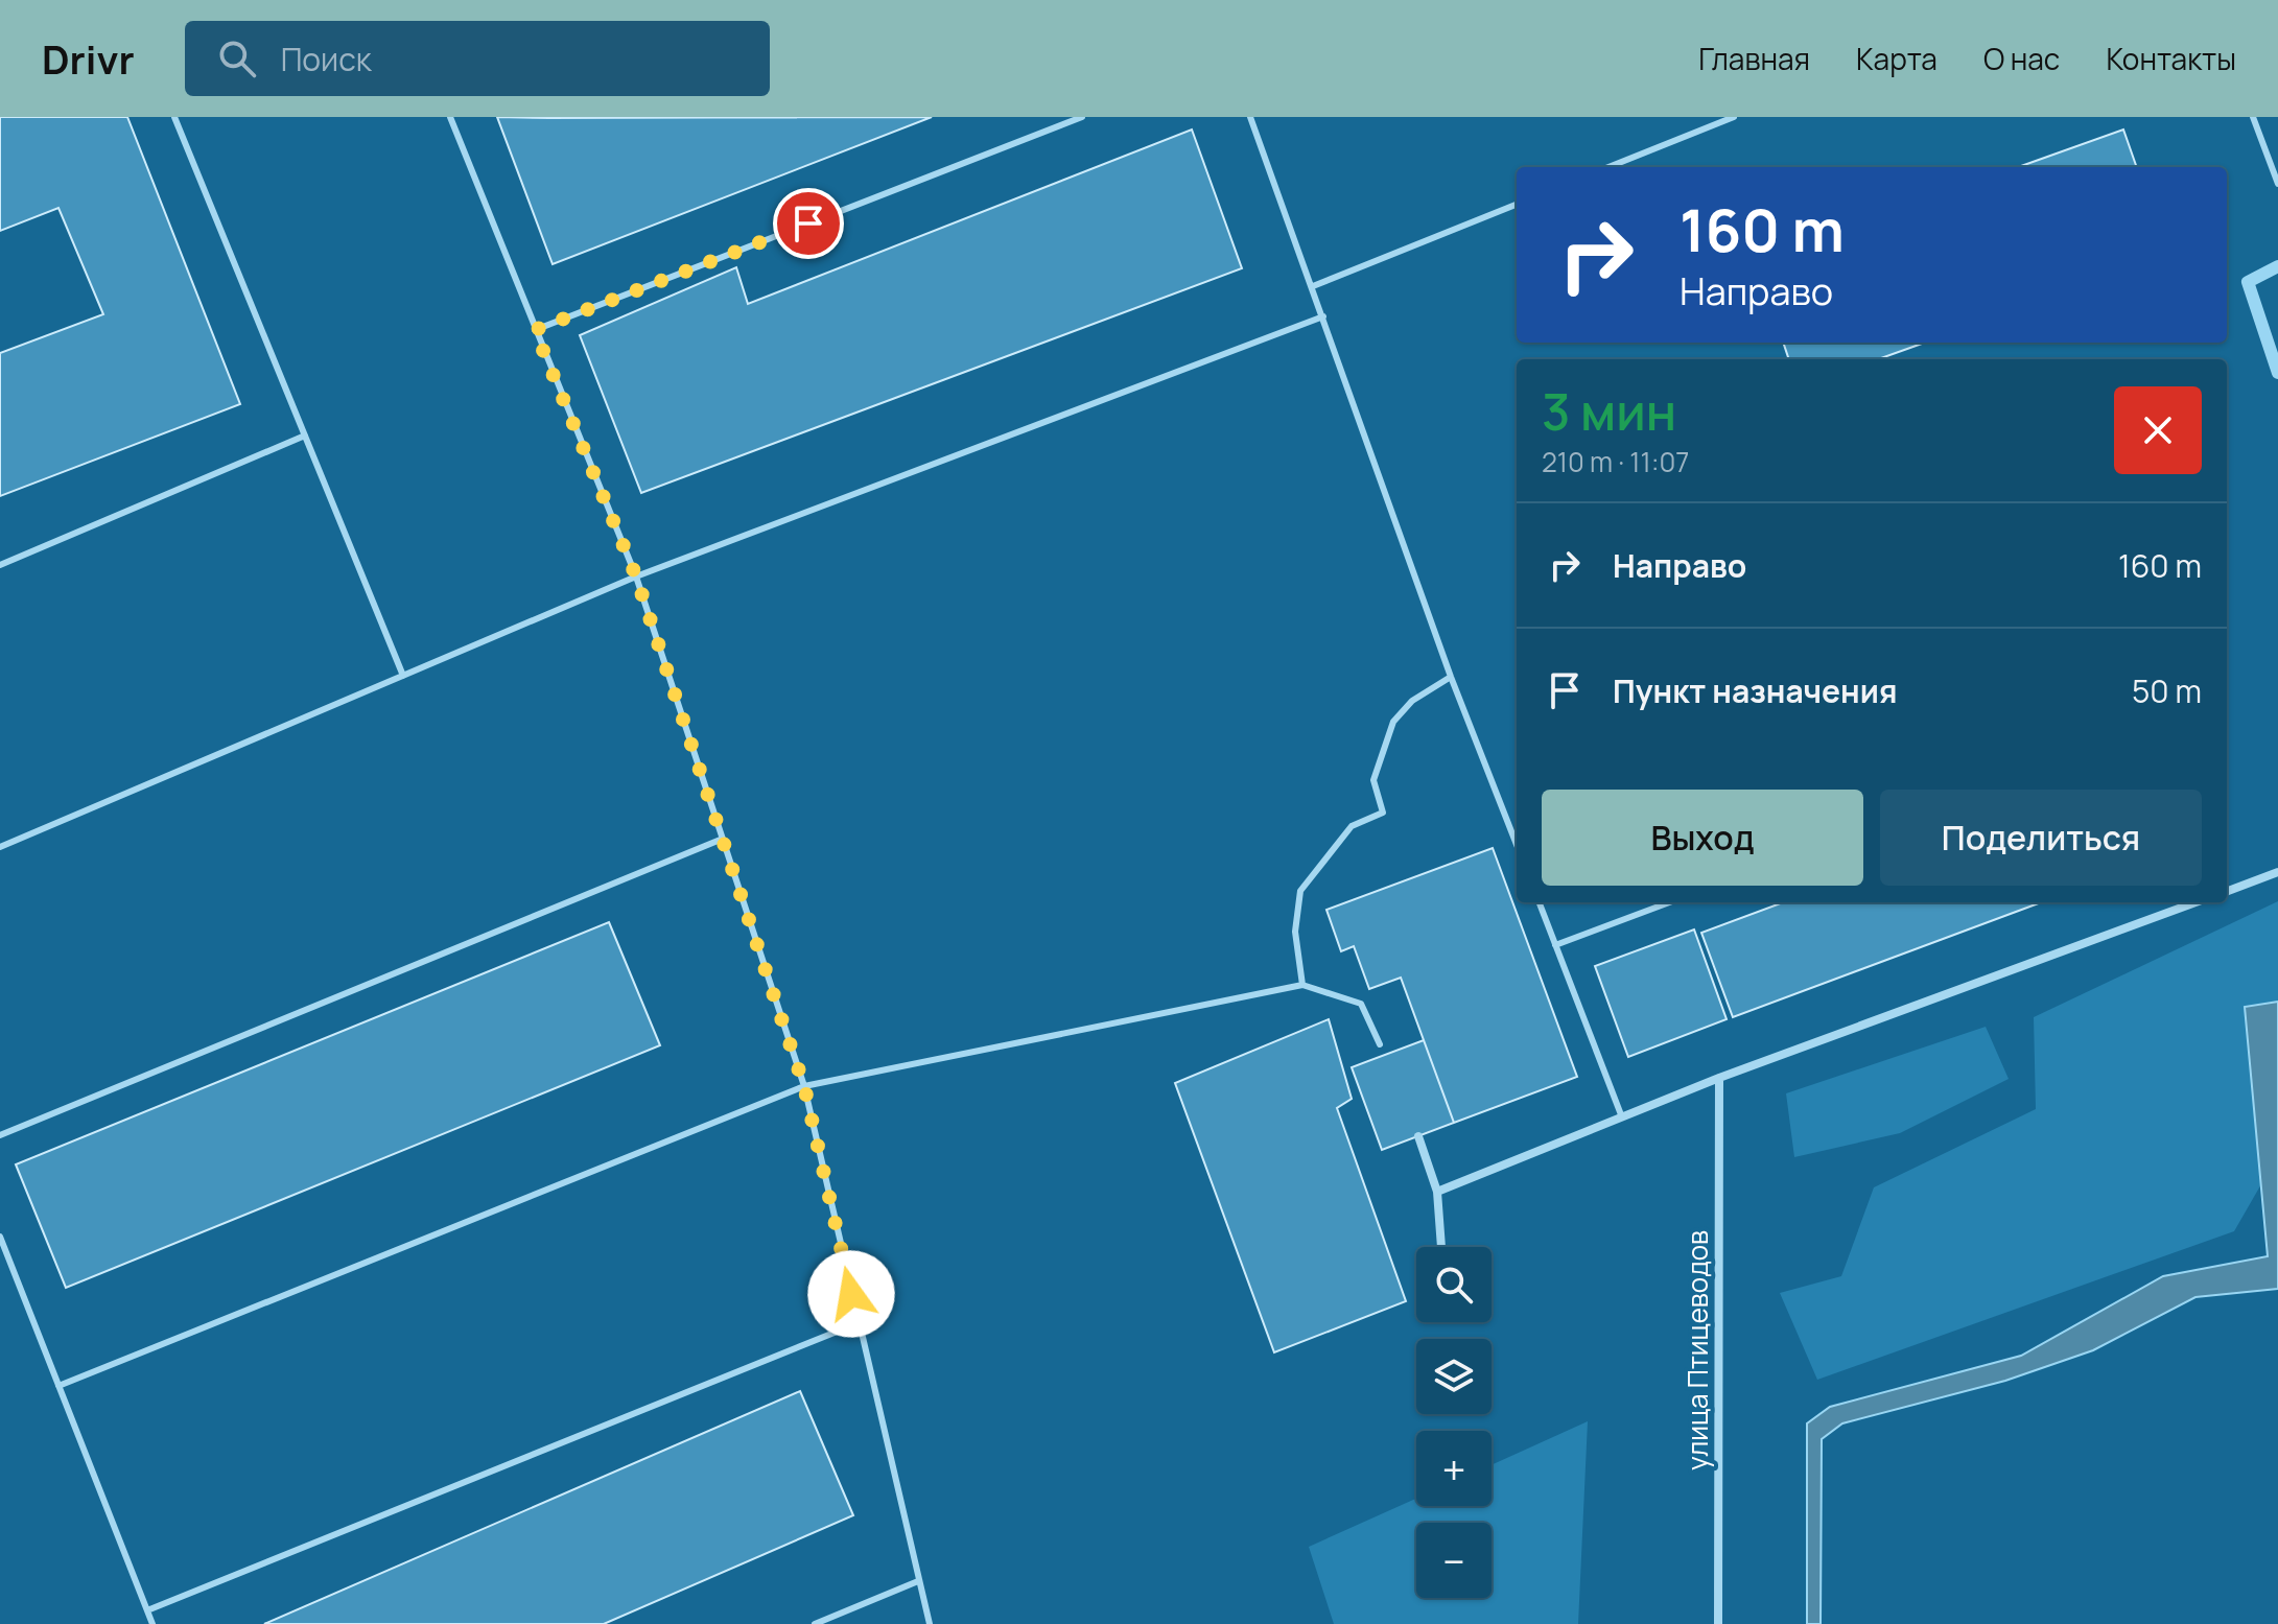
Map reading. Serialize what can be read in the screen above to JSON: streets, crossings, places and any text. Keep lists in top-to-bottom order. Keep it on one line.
{"streets":{"street":["улица Птицеводов"]},"page":{"header":"Drivr","search":"Поиск","nav":["Главная","Карта","О нас","Контакты"],"turn":["160 m","Направо"],"heading":["3 мин","210 m · 11:07"],"list":[{"name":"Направо","value":"160 m"},{"name":"Пункт назначения","value":"50 m"}],"buttons":["Выход","Поделиться"],"map_buttons":["+","−"]}}
